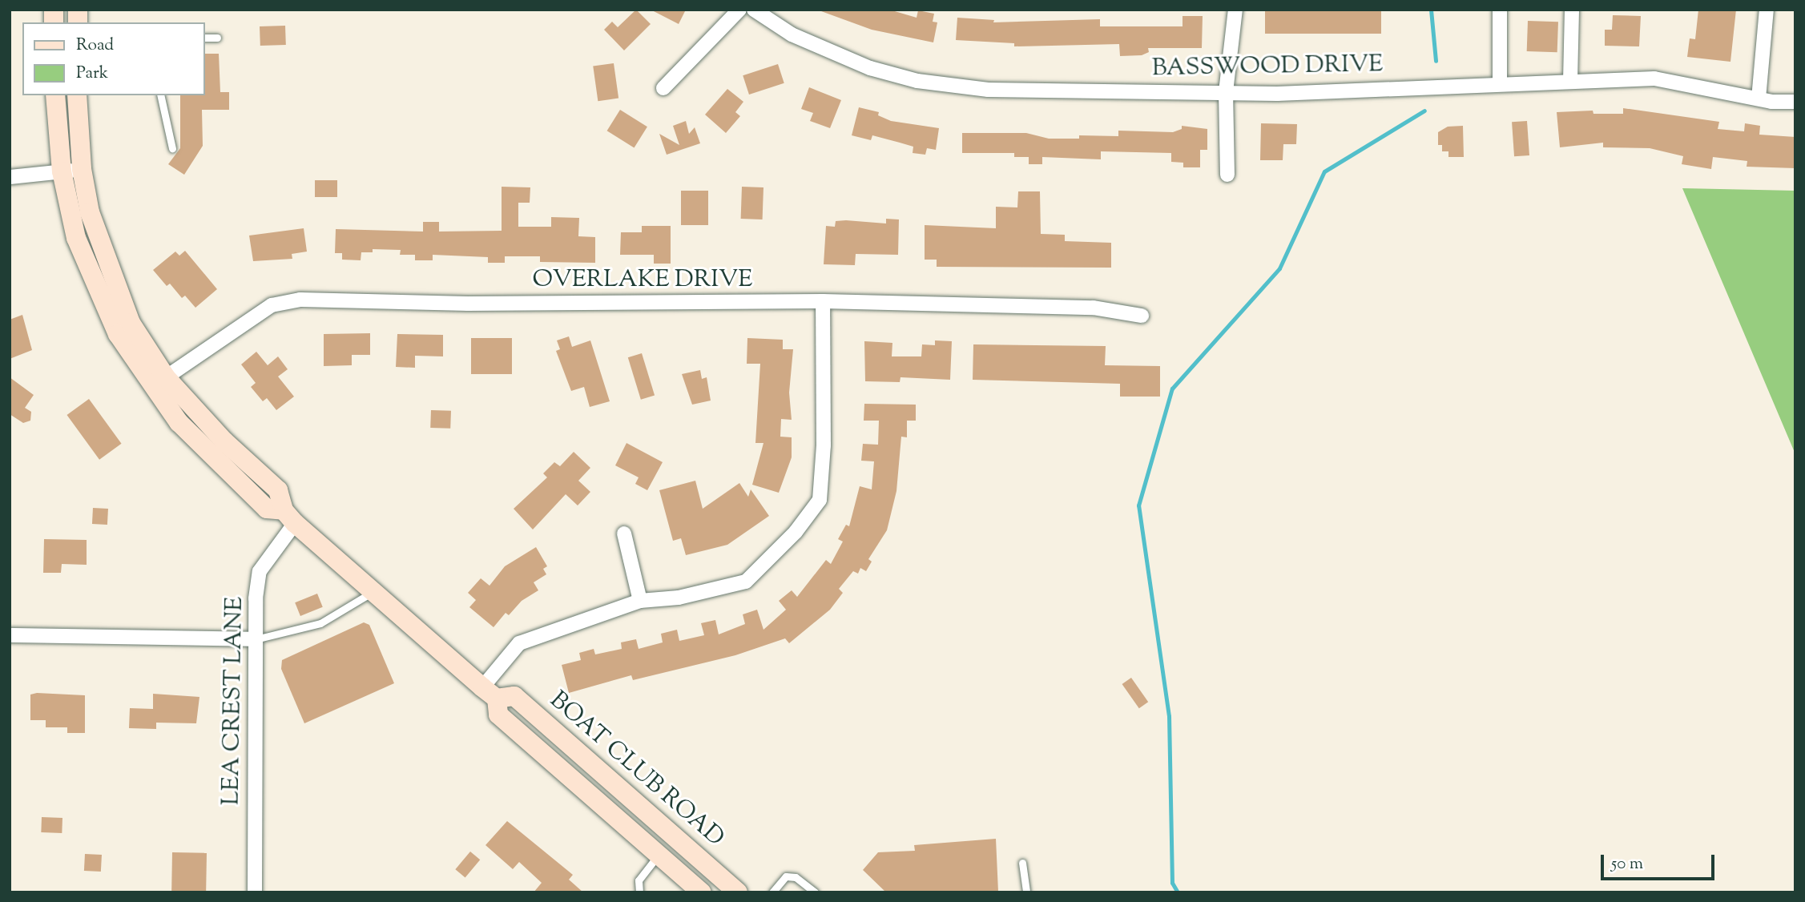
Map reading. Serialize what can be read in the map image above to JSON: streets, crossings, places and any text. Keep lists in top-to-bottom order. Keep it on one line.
{"streets":{"main road":["BOAT CLUB ROAD"],"street":["BASSWOOD DRIVE","OVERLAKE DRIVE","LEA CREST LANE"]},"crossings":[["OVERLAKE DRIVE","BOAT CLUB ROAD"],["LEA CREST LANE","BOAT CLUB ROAD"]],"legend":["Road","Park"],"scale_bar":"50 m"}
